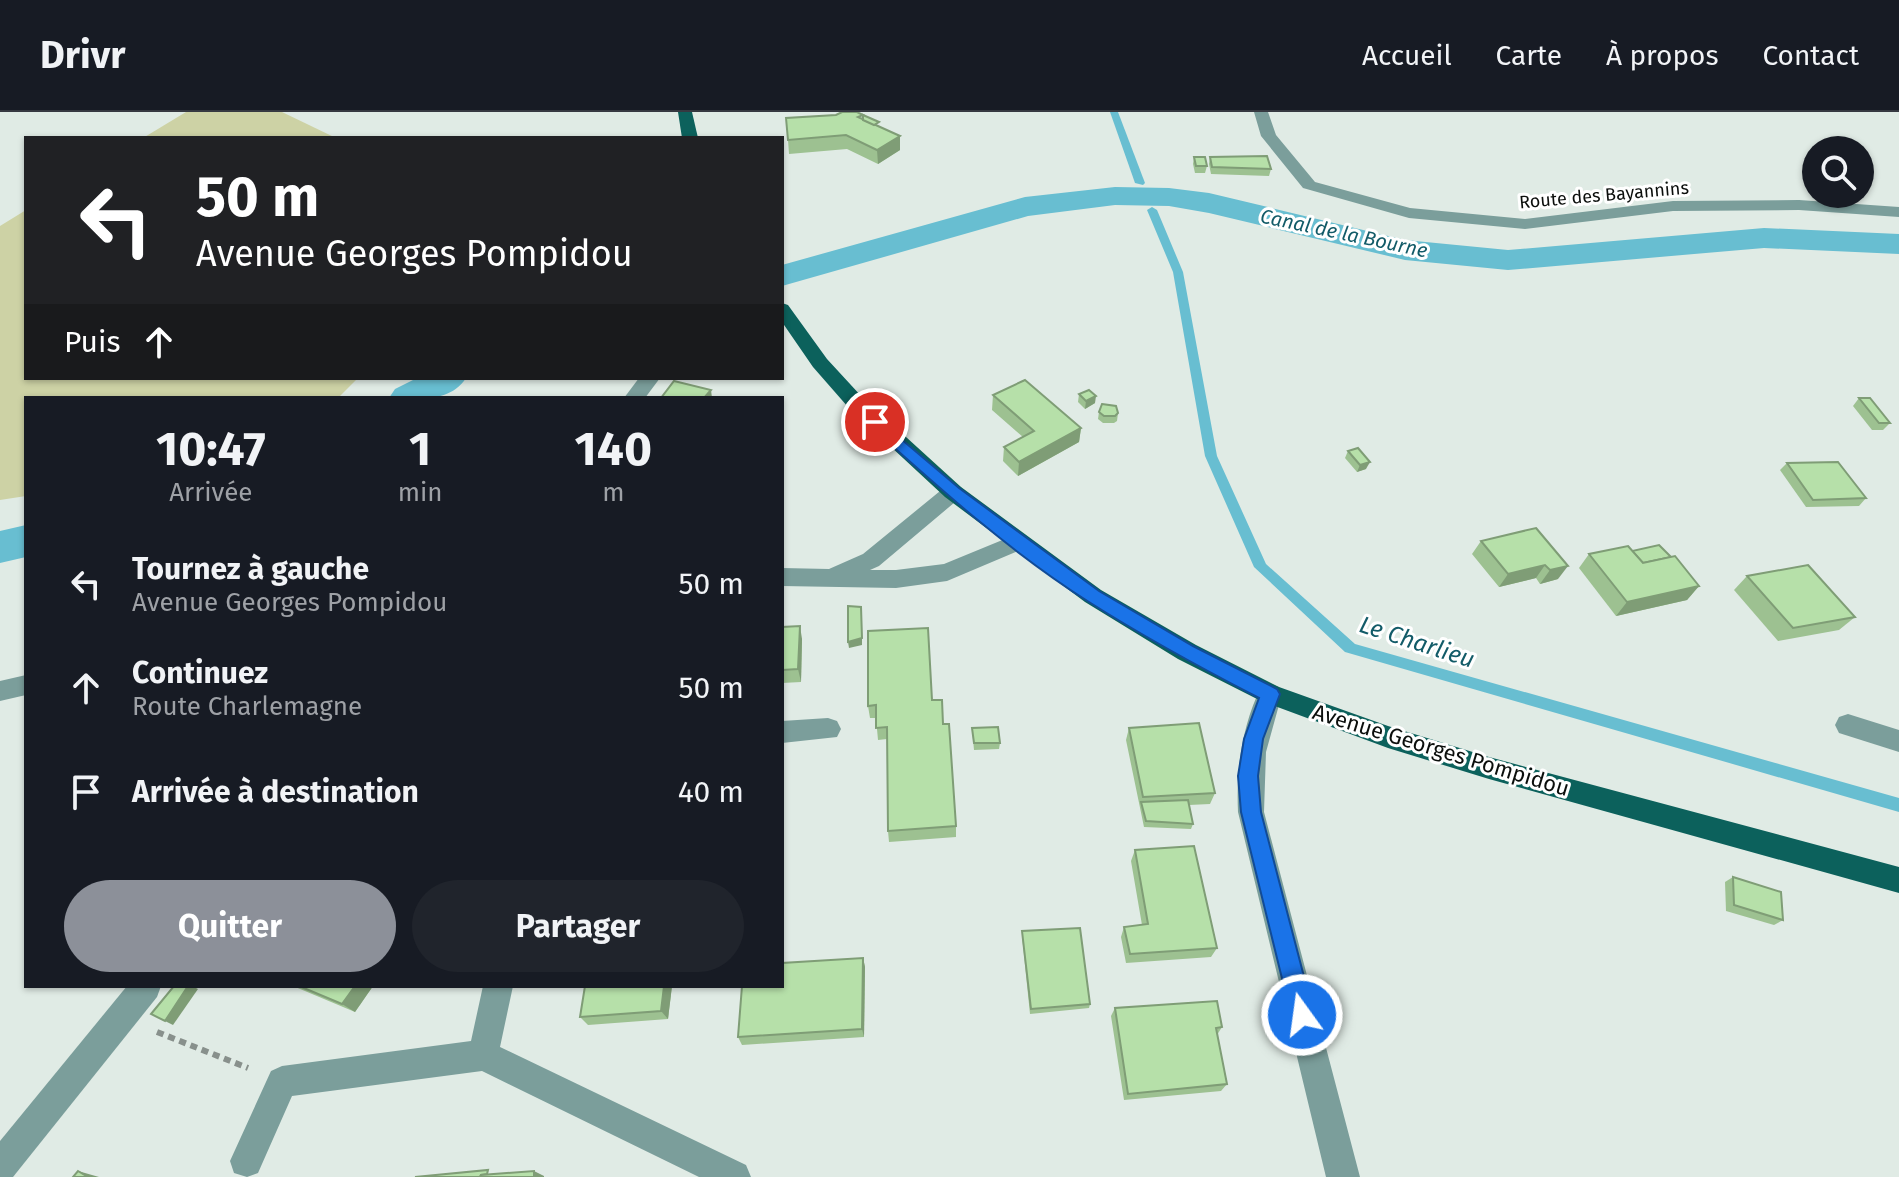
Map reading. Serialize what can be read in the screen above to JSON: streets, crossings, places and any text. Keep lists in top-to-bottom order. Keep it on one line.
{"streets":{"main road":["Avenue Georges Pompidou"],"street":["Route des Bayannins"]},"water":["Canal de la Bourne","Le Charlieu"],"page":{"header":"Drivr","nav":["Accueil","Carte","À propos","Contact"],"turn":["50 m","Avenue Georges Pompidou"],"then":"Puis","eta":["10:47","Arrivée","1","min","140","m"],"list":[{"name":"Tournez à gauche","note":"Avenue Georges Pompidou","value":"50 m"},{"name":"Continuez","note":"Route Charlemagne","value":"50 m"},{"name":"Arrivée à destination","value":"40 m"}],"buttons":["Quitter","Partager"]}}
